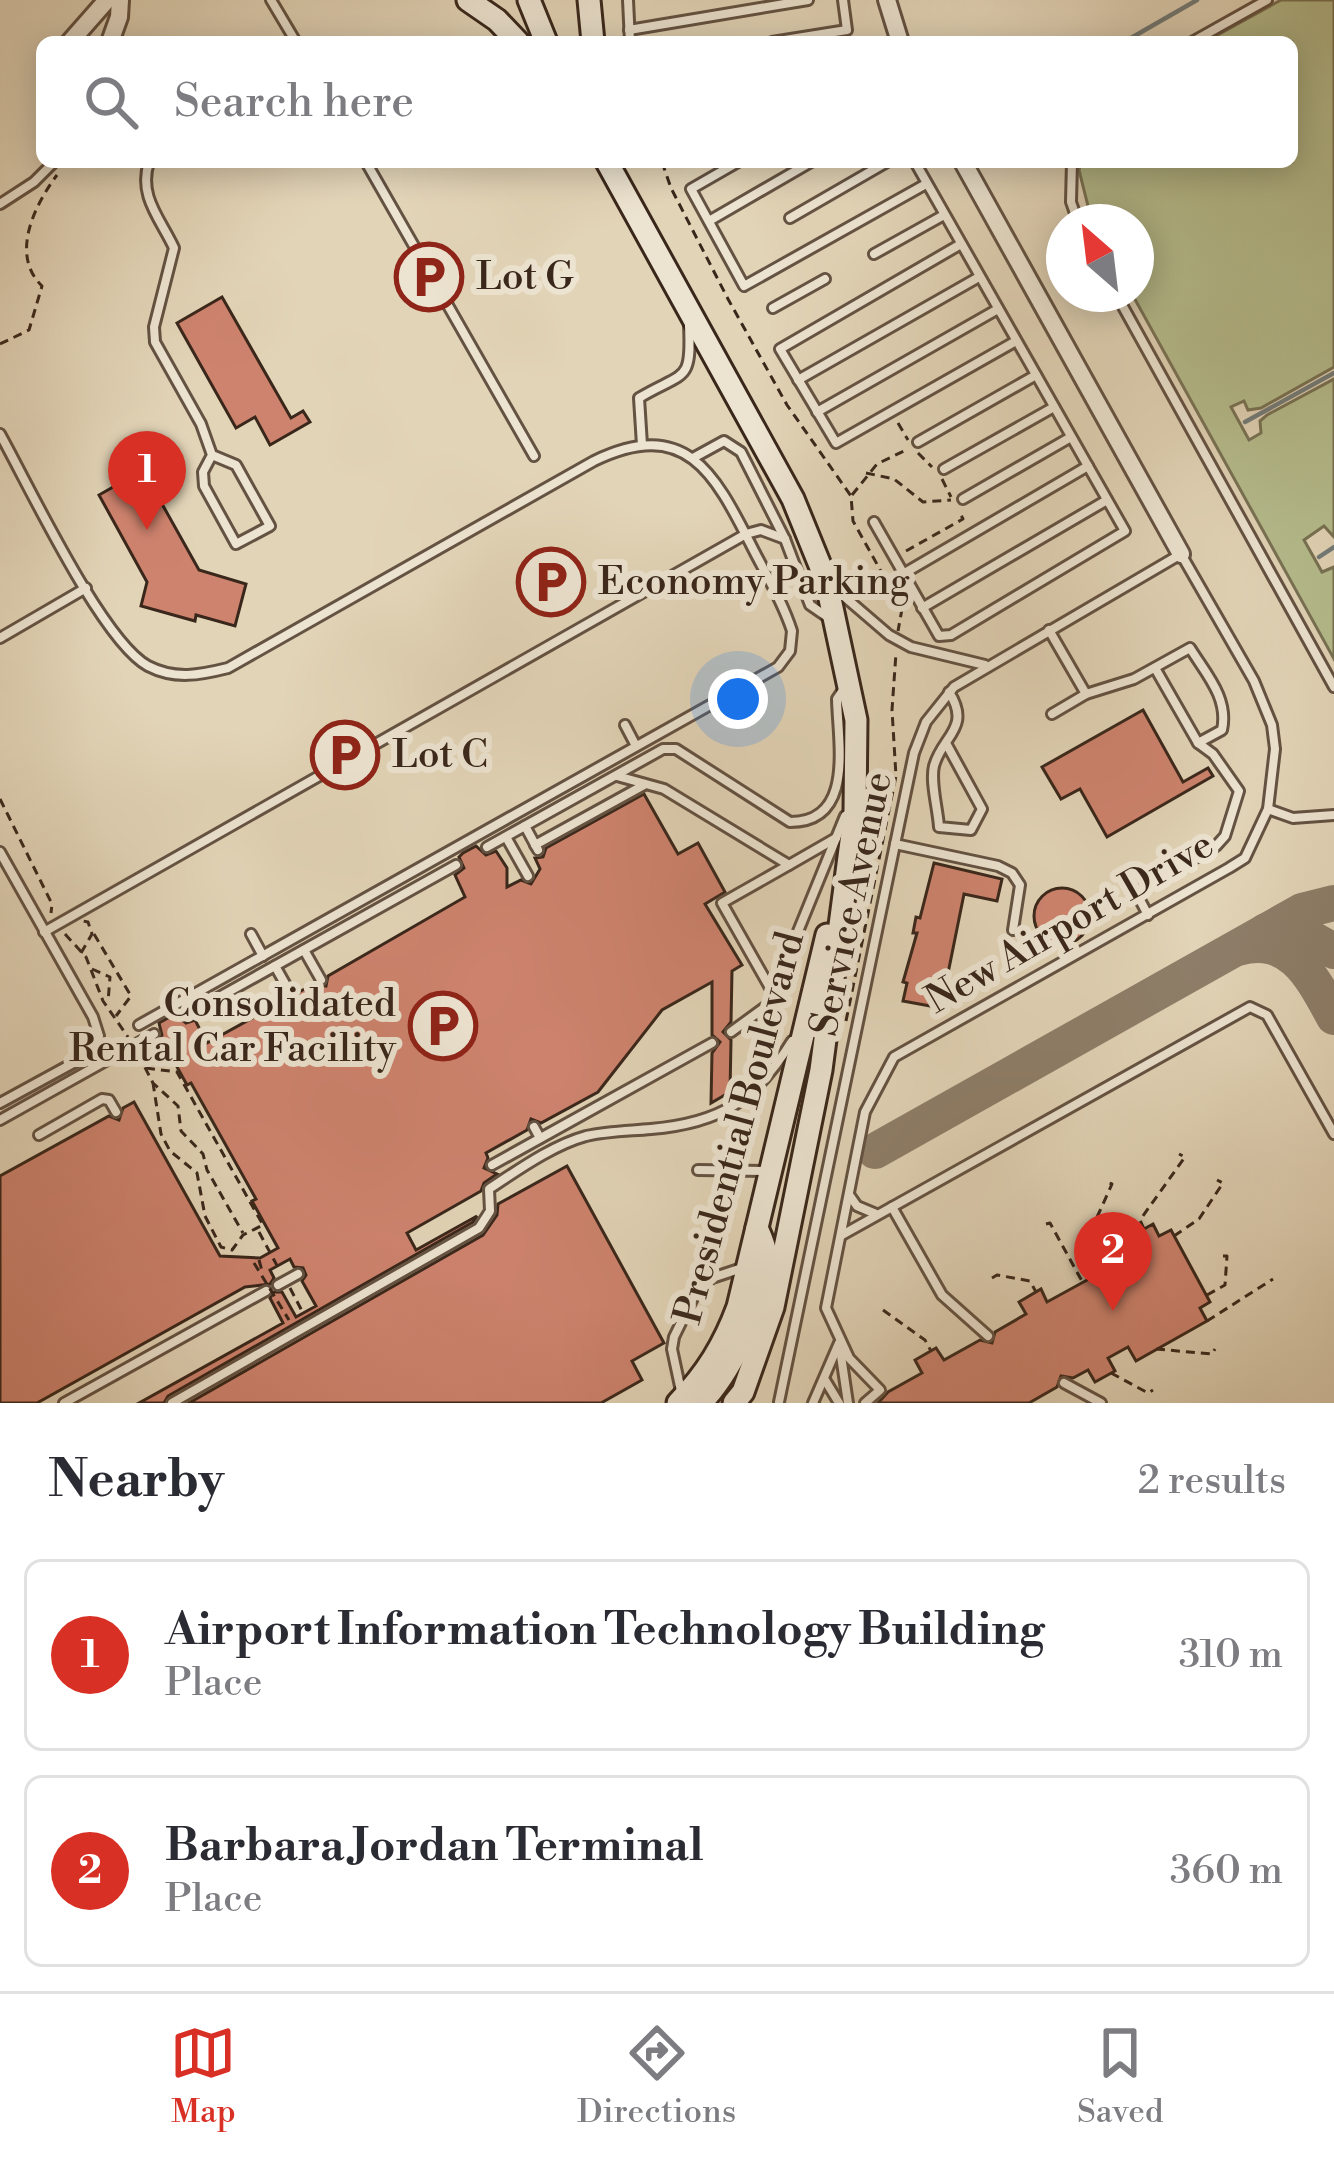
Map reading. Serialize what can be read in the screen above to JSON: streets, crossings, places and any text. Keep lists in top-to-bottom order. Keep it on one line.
{"streets":{"main road":["Presidential Boulevard"],"lane":["Service Avenue","New Airport Drive"]},"crossings":[["Service Avenue","New Airport Drive"]],"places":{"parking":["Lot G","Economy Parking","Lot C","Consolidated Rental Car Facility"]},"north":"top left","page":{"search":"Search here","pins":["1","2"],"heading":["Nearby","2 results"],"list":[{"mark":"1","name":"Airport Information Technology Building","note":"Place","value":"310 m"},{"mark":"2","name":"Barbara Jordan Terminal","note":"Place","value":"360 m"}],"nav":["Map","Directions","Saved"]}}
